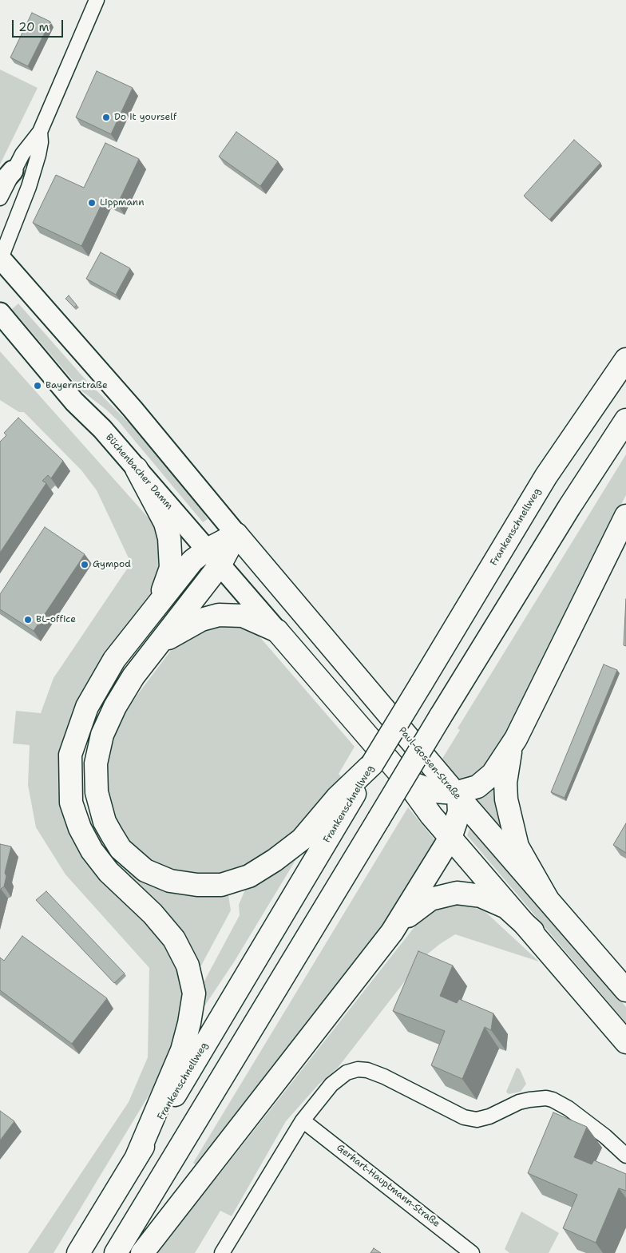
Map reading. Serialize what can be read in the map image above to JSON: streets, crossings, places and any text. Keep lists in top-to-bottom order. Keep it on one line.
{"streets":{"main road":["Büchenbacher Damm","Frankenschnellweg","Paul-Gossen-Straße"],"street":["Gerhart-Hauptmann-Straße"]},"places":["Do it yourself","Lippmann","Bayernstraße","Gympod","BL-office"],"scale_bar":"20 m"}
